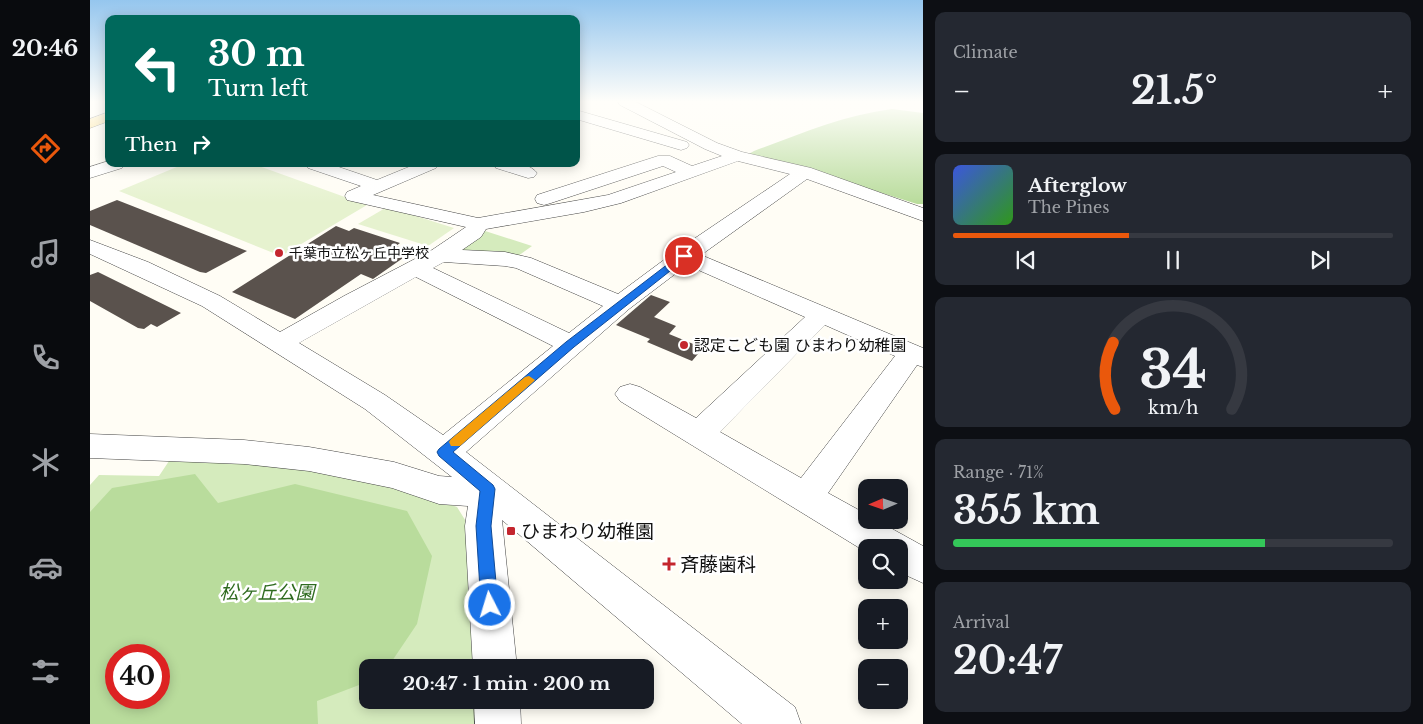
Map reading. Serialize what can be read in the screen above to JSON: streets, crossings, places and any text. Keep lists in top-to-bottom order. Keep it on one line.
{"parks":["松ヶ丘公園"],"places":{"other":["千葉市立松ヶ丘中学校","認定こども園 ひまわり幼稚園"],"transit":["ひまわり幼稚園"],"health":["斉藤歯科"]},"north":"left","page":{"tabs":"20:46","tile":["Climate",["Range · 71%","355 km"],["Arrival","20:47"]],"turn":["30 m","Turn left"],"heat":["−","21.5°","+"],"then":"Then","song":["Afterglow","The Pines"],"map_buttons":["+","−"],"limit":"40","trip":"20:47 · 1 min · 200 m","gauge":["34","km/h"]}}
